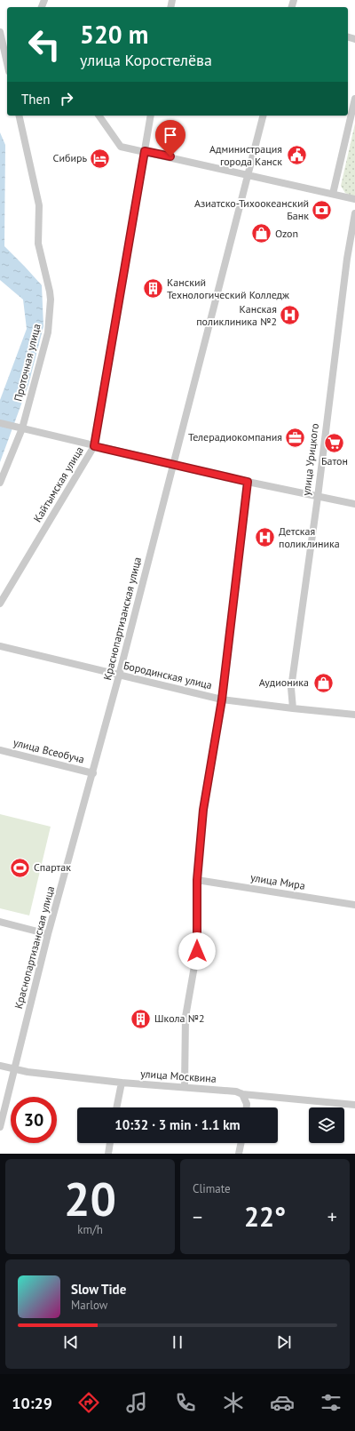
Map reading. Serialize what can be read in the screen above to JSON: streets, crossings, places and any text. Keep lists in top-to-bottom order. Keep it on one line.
{"streets":{"street":["Проточная улица","улица Урицкого","Кайтымская улица","Краснопартизанская улица","Бородинская улица","улица Всеобуча","улица Мира","улица Москвина"]},"crossings":[["улица Урицкого","Бородинская улица"],["Краснопартизанская улица","Бородинская улица"],["Краснопартизанская улица","улица Всеобуча"],["Краснопартизанская улица","улица Москвина"]],"places":{"public building":["Администрация города Канск"],"hotel":["Сибирь"],"bank":["Азиатско-Тихоокеанский Банк"],"shop":["Ozon","Аудионика"],"building":["Канский Технологический Колледж","Школа №2"],"hospital":["Канская поликлиника №2","Детская поликлиника"],"office":["Телерадиокомпания"],"supermarket":["Батон"],"sports":["Спартак"]},"page":{"turn":["520 m","улица Коростелёва"],"then":"Then","limit":"30","trip":"10:32 · 3 min · 1.1 km","tile":[["20","km/h"],"Climate"],"heat":["−","22°","+"],"song":["Slow Tide","Marlow"],"tabs":"10:29"}}
